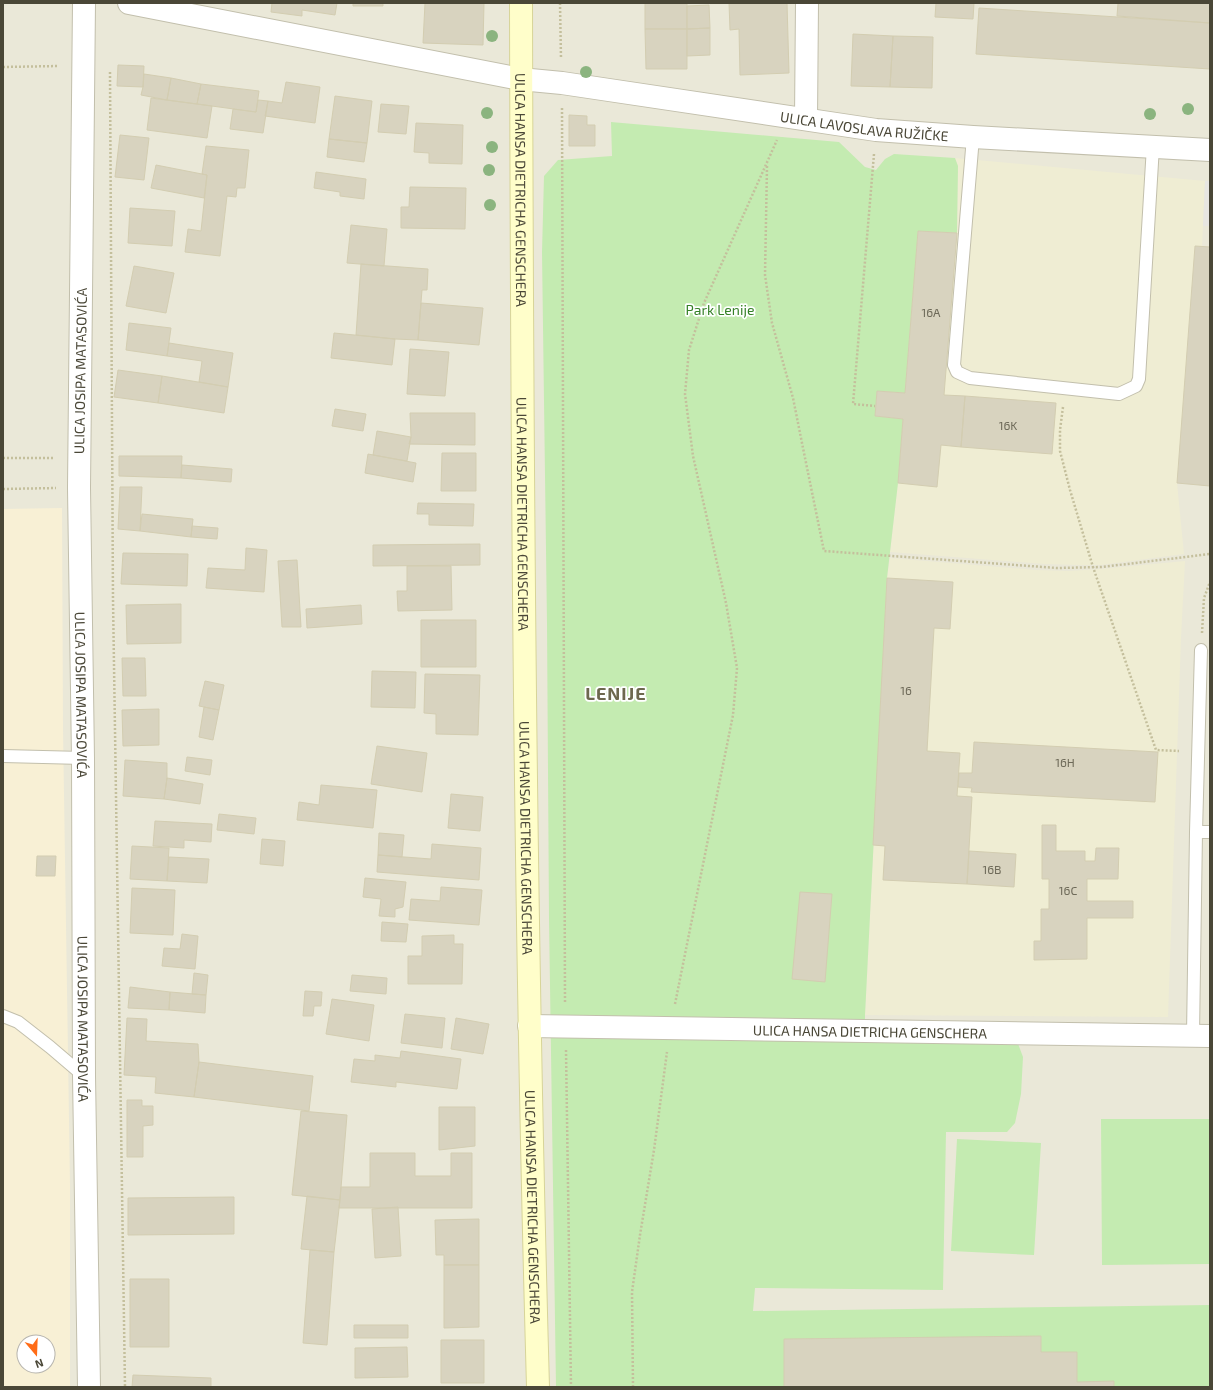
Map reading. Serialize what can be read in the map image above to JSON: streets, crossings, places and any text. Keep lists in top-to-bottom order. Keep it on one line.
{"streets":{"main road":["ULICA HANSA DIETRICHA GENSCHERA"],"street":["ULICA LAVOSLAVA RUŽIČKE","ULICA JOSIPA MATASOVIĆA"]},"crossings":[["ULICA LAVOSLAVA RUŽIČKE","ULICA HANSA DIETRICHA GENSCHERA"]],"districts":["LENIJE"],"parks":["Park Lenije"],"house_numbers":["16A","16K","16","16H","16B","16C"],"north":"bottom"}
